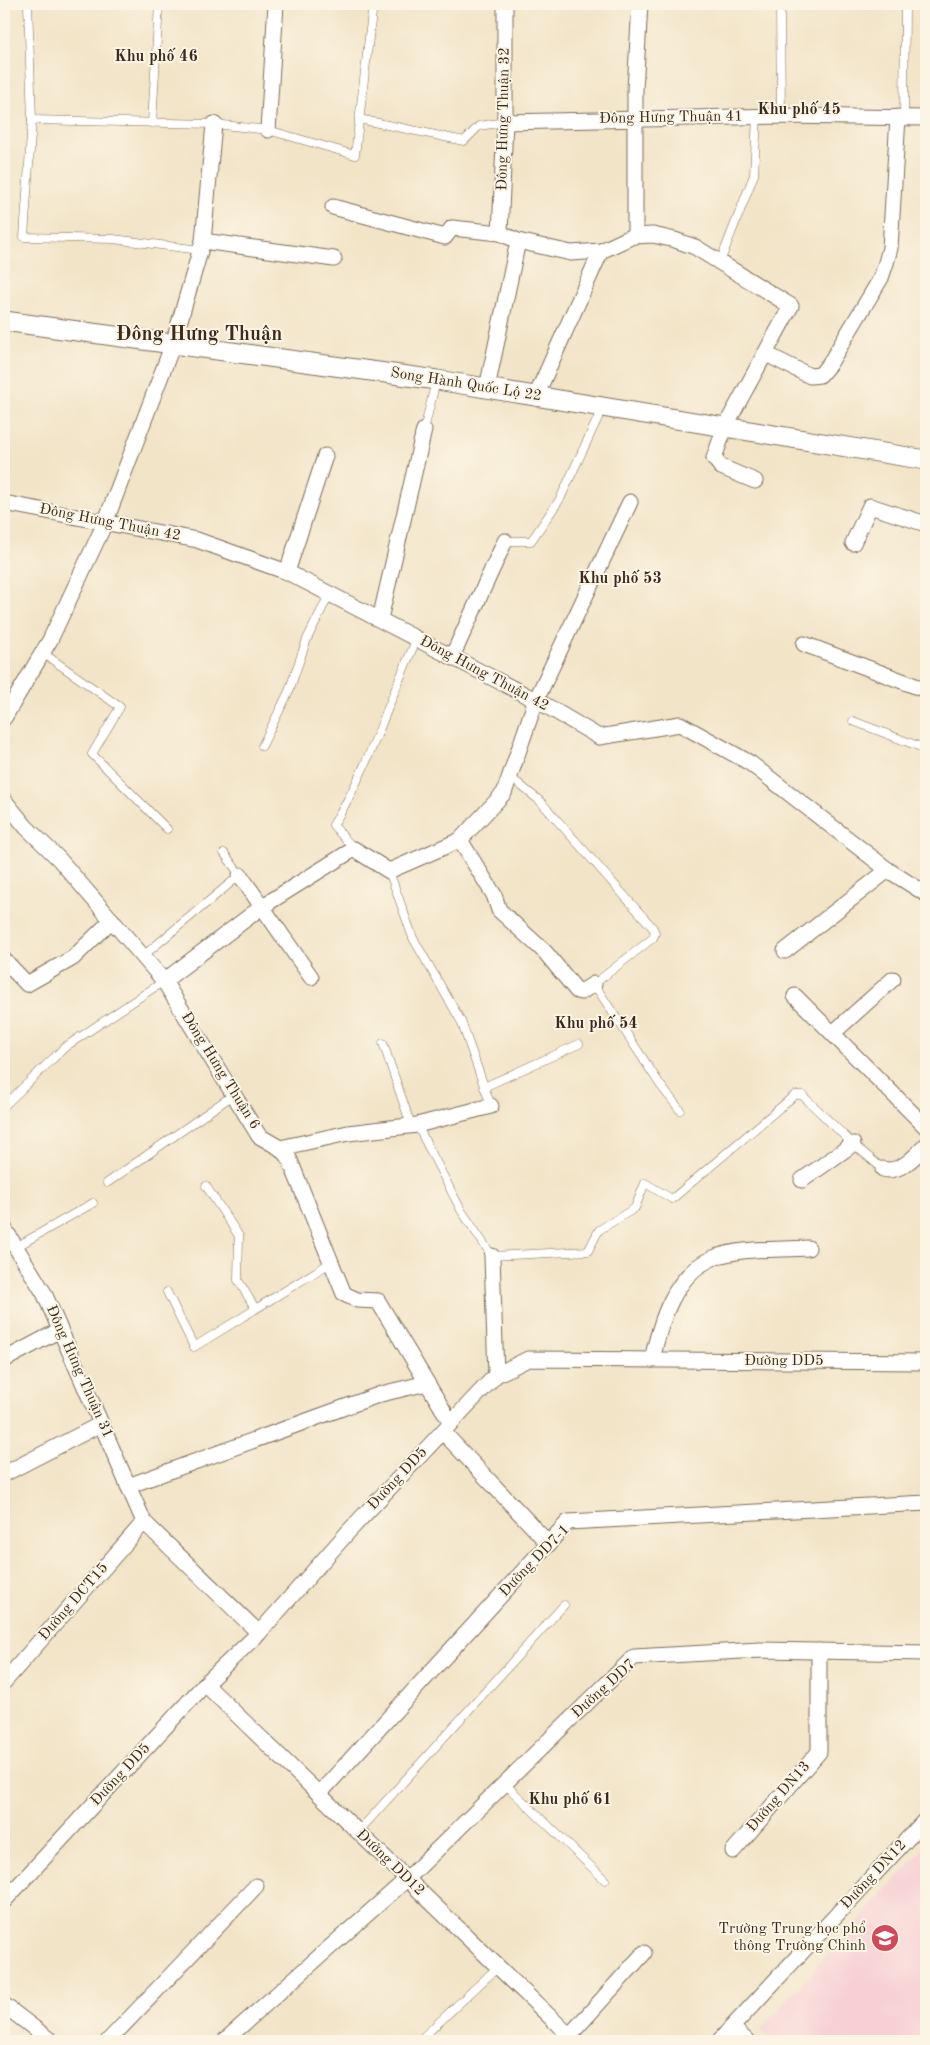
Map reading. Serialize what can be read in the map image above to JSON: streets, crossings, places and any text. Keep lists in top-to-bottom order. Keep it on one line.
{"streets":{"street":["Đông Hưng Thuận 41","Đông Hưng Thuận 32","Song Hành Quốc Lộ 22","Đông Hưng Thuận 42","Đông Hưng Thuận 6","Đường DD5","Đông Hưng Thuận 31","Đường DD7-1","Đường DCT15","Đường DD7","Đường DN13","Đường DD12","Đường DN12"]},"crossings":[["Đông Hưng Thuận 41","Đông Hưng Thuận 32"],["Đông Hưng Thuận 6","Đường DD5"],["Đông Hưng Thuận 6","Đường DD7-1"],["Đường DD5","Đường DD12"],["Đông Hưng Thuận 31","Đường DCT15"],["Đường DD7-1","Đường DD12"],["Đường DD7","Đường DN13"],["Đường DD7","Đường DD12"]],"districts":["Khu phố 46","Khu phố 45","Đông Hưng Thuận","Khu phố 53","Khu phố 54","Khu phố 61"],"places":{"school or university":["Trường Trung học phổ thông Trường Chinh"]}}
